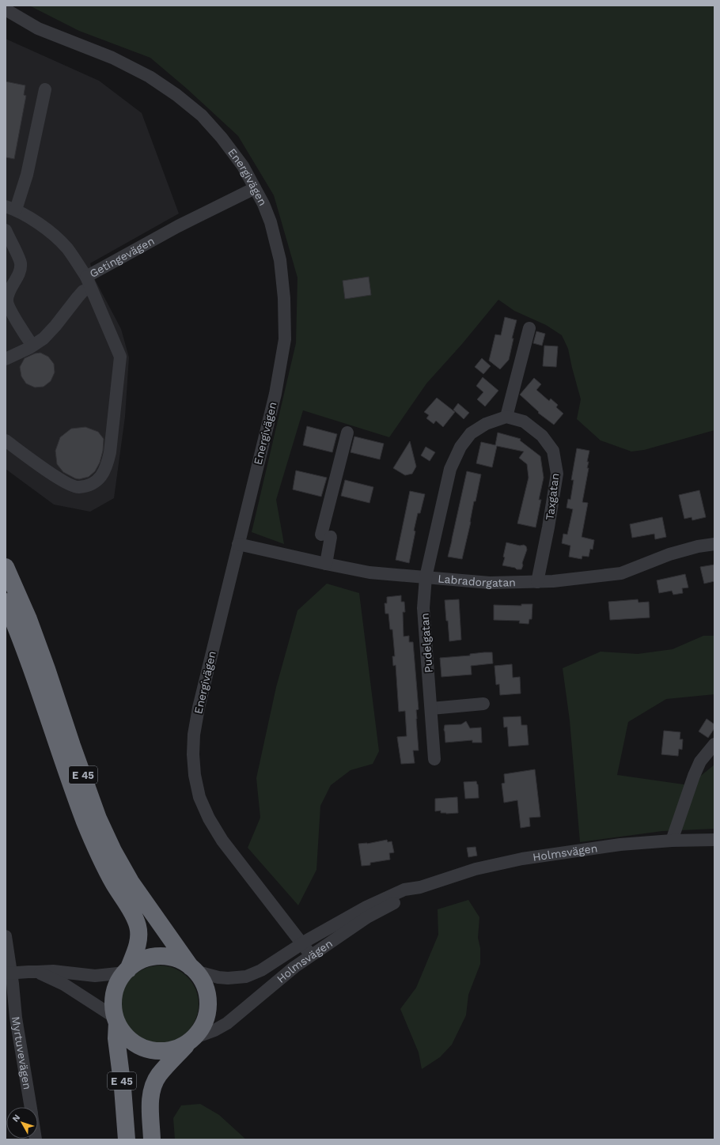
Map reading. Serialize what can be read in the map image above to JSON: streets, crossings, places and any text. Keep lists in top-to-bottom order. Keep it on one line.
{"streets":{"highway":["E 45"],"street":["Energivägen","Getingevägen","Taxgatan","Labradorgatan","Pudelgatan","Holmsvägen","Myrtuvevägen"]},"crossings":[["Energivägen","Getingevägen"],["Energivägen","Labradorgatan"],["Energivägen","Holmsvägen"],["Taxgatan","Labradorgatan"],["Labradorgatan","Pudelgatan"],["E 45","Holmsvägen"]],"north":"top left"}
